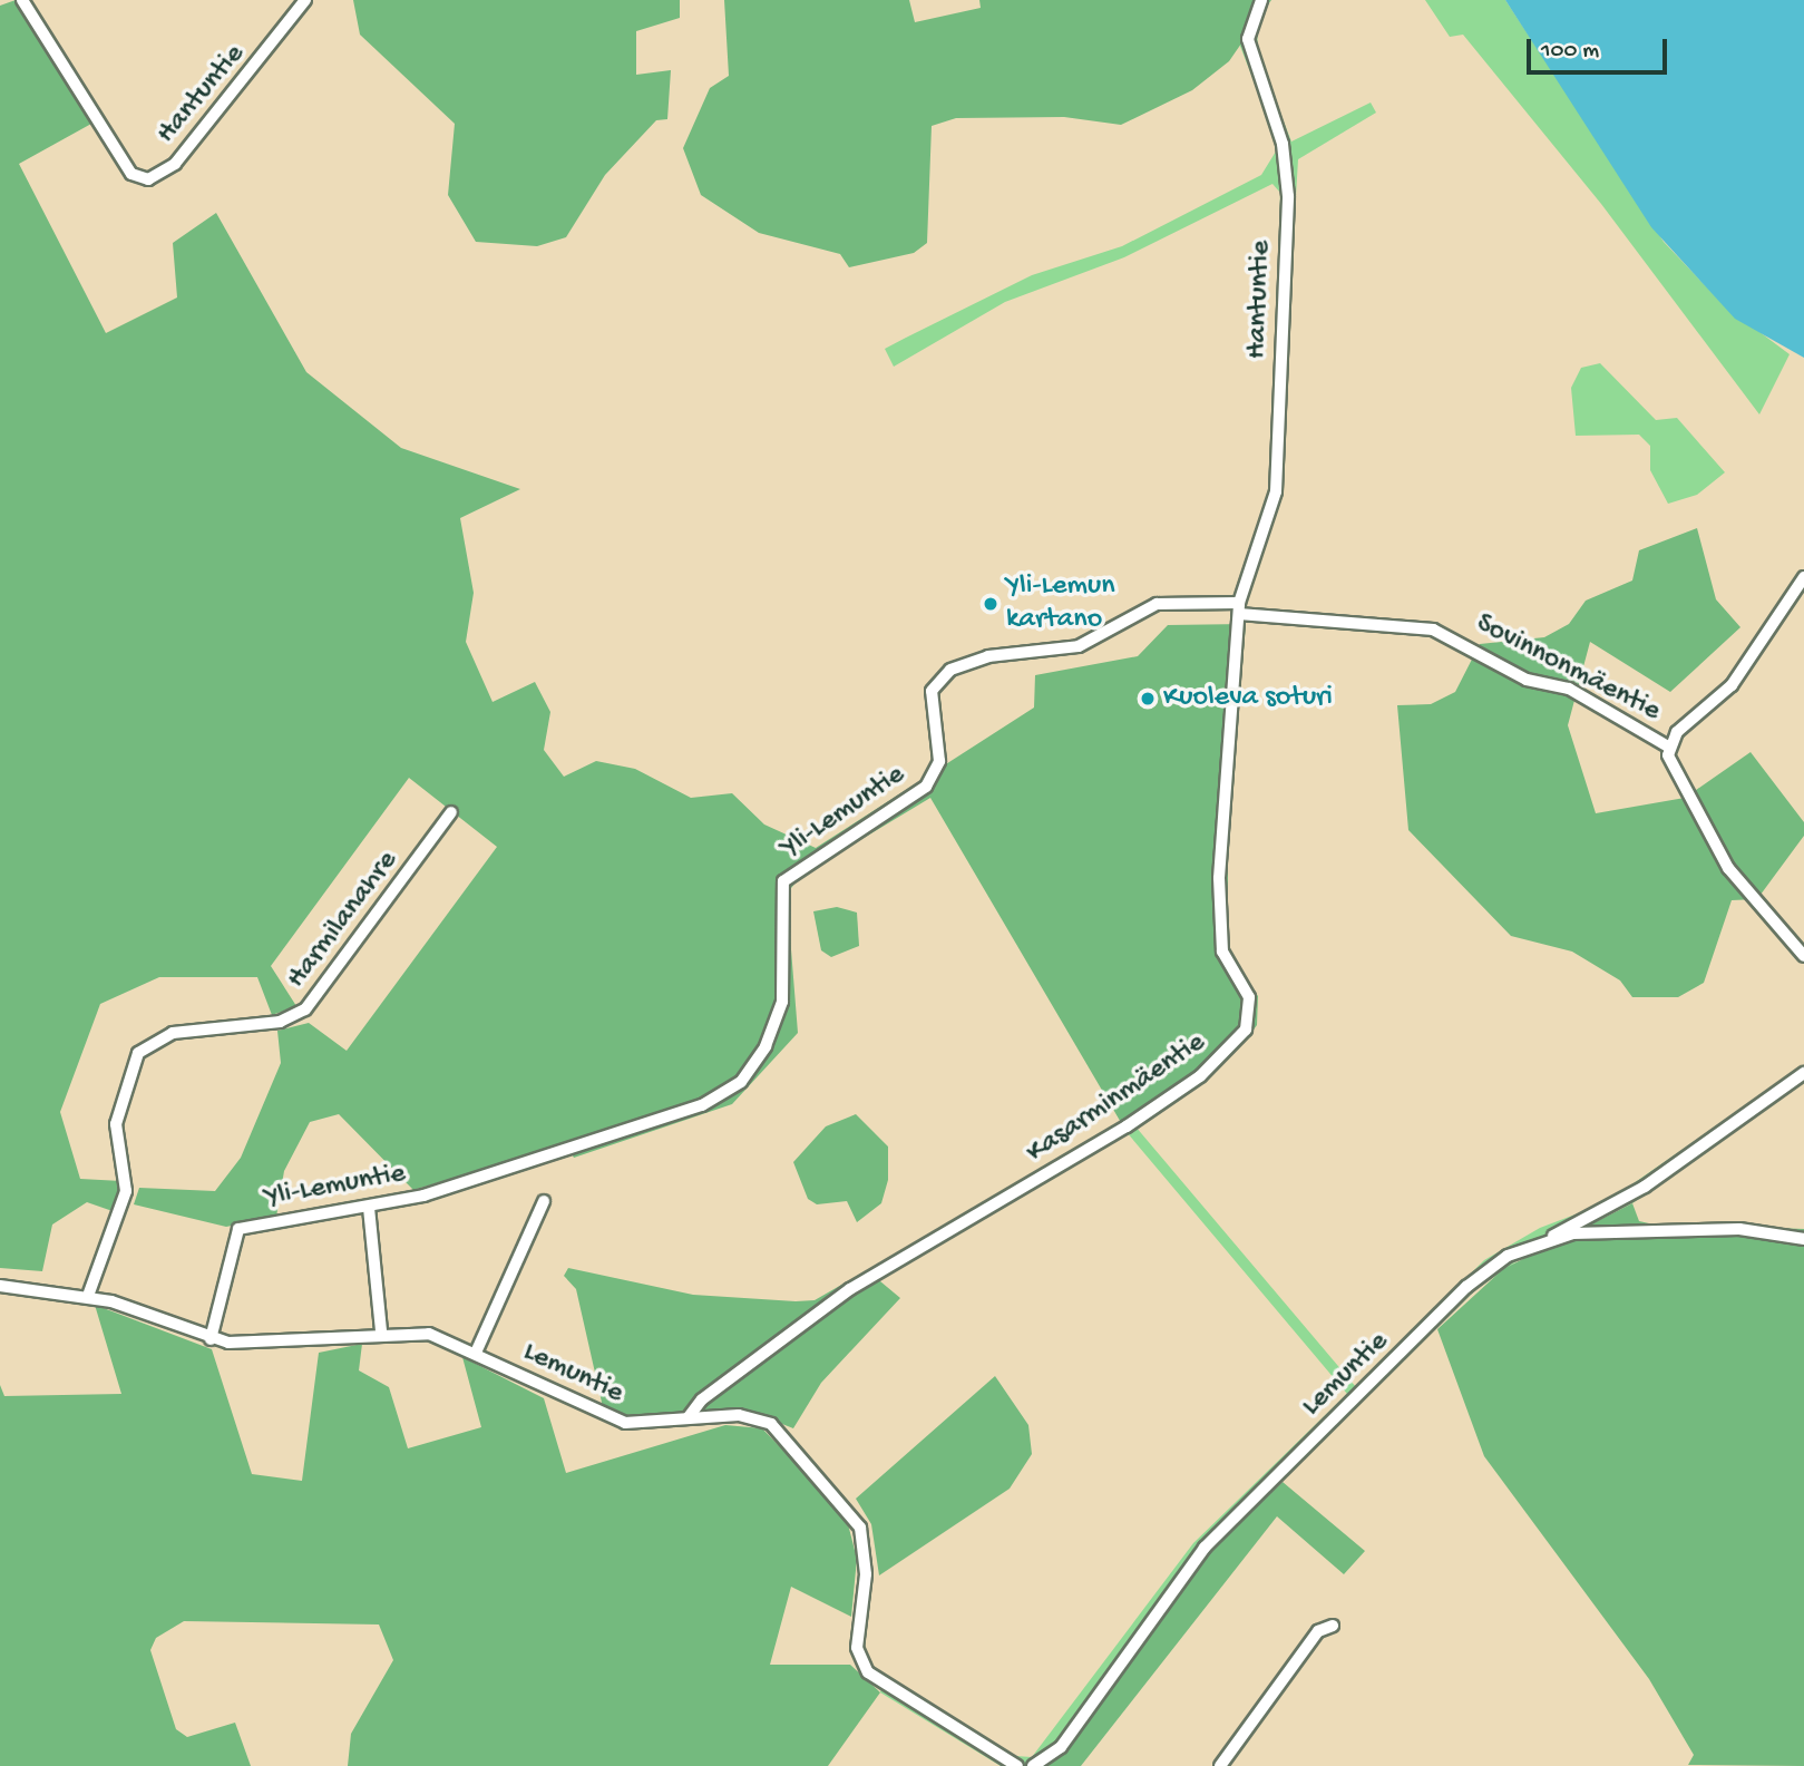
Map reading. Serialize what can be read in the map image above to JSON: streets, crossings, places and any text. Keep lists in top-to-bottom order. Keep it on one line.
{"streets":{"street":["Hantuntie","Sovinnonmäentie","Yli-Lemuntie","Harmilanahre","Kasarminmäentie","Lemuntie"]},"crossings":[["Hantuntie","Sovinnonmäentie"],["Hantuntie","Yli-Lemuntie"],["Hantuntie","Kasarminmäentie"],["Sovinnonmäentie","Yli-Lemuntie"],["Sovinnonmäentie","Kasarminmäentie"],["Yli-Lemuntie","Kasarminmäentie"],["Yli-Lemuntie","Lemuntie"],["Harmilanahre","Lemuntie"],["Kasarminmäentie","Lemuntie"]],"places":["Yli-Lemun kartano","Kuoleva soturi"],"scale_bar":"100 m"}
